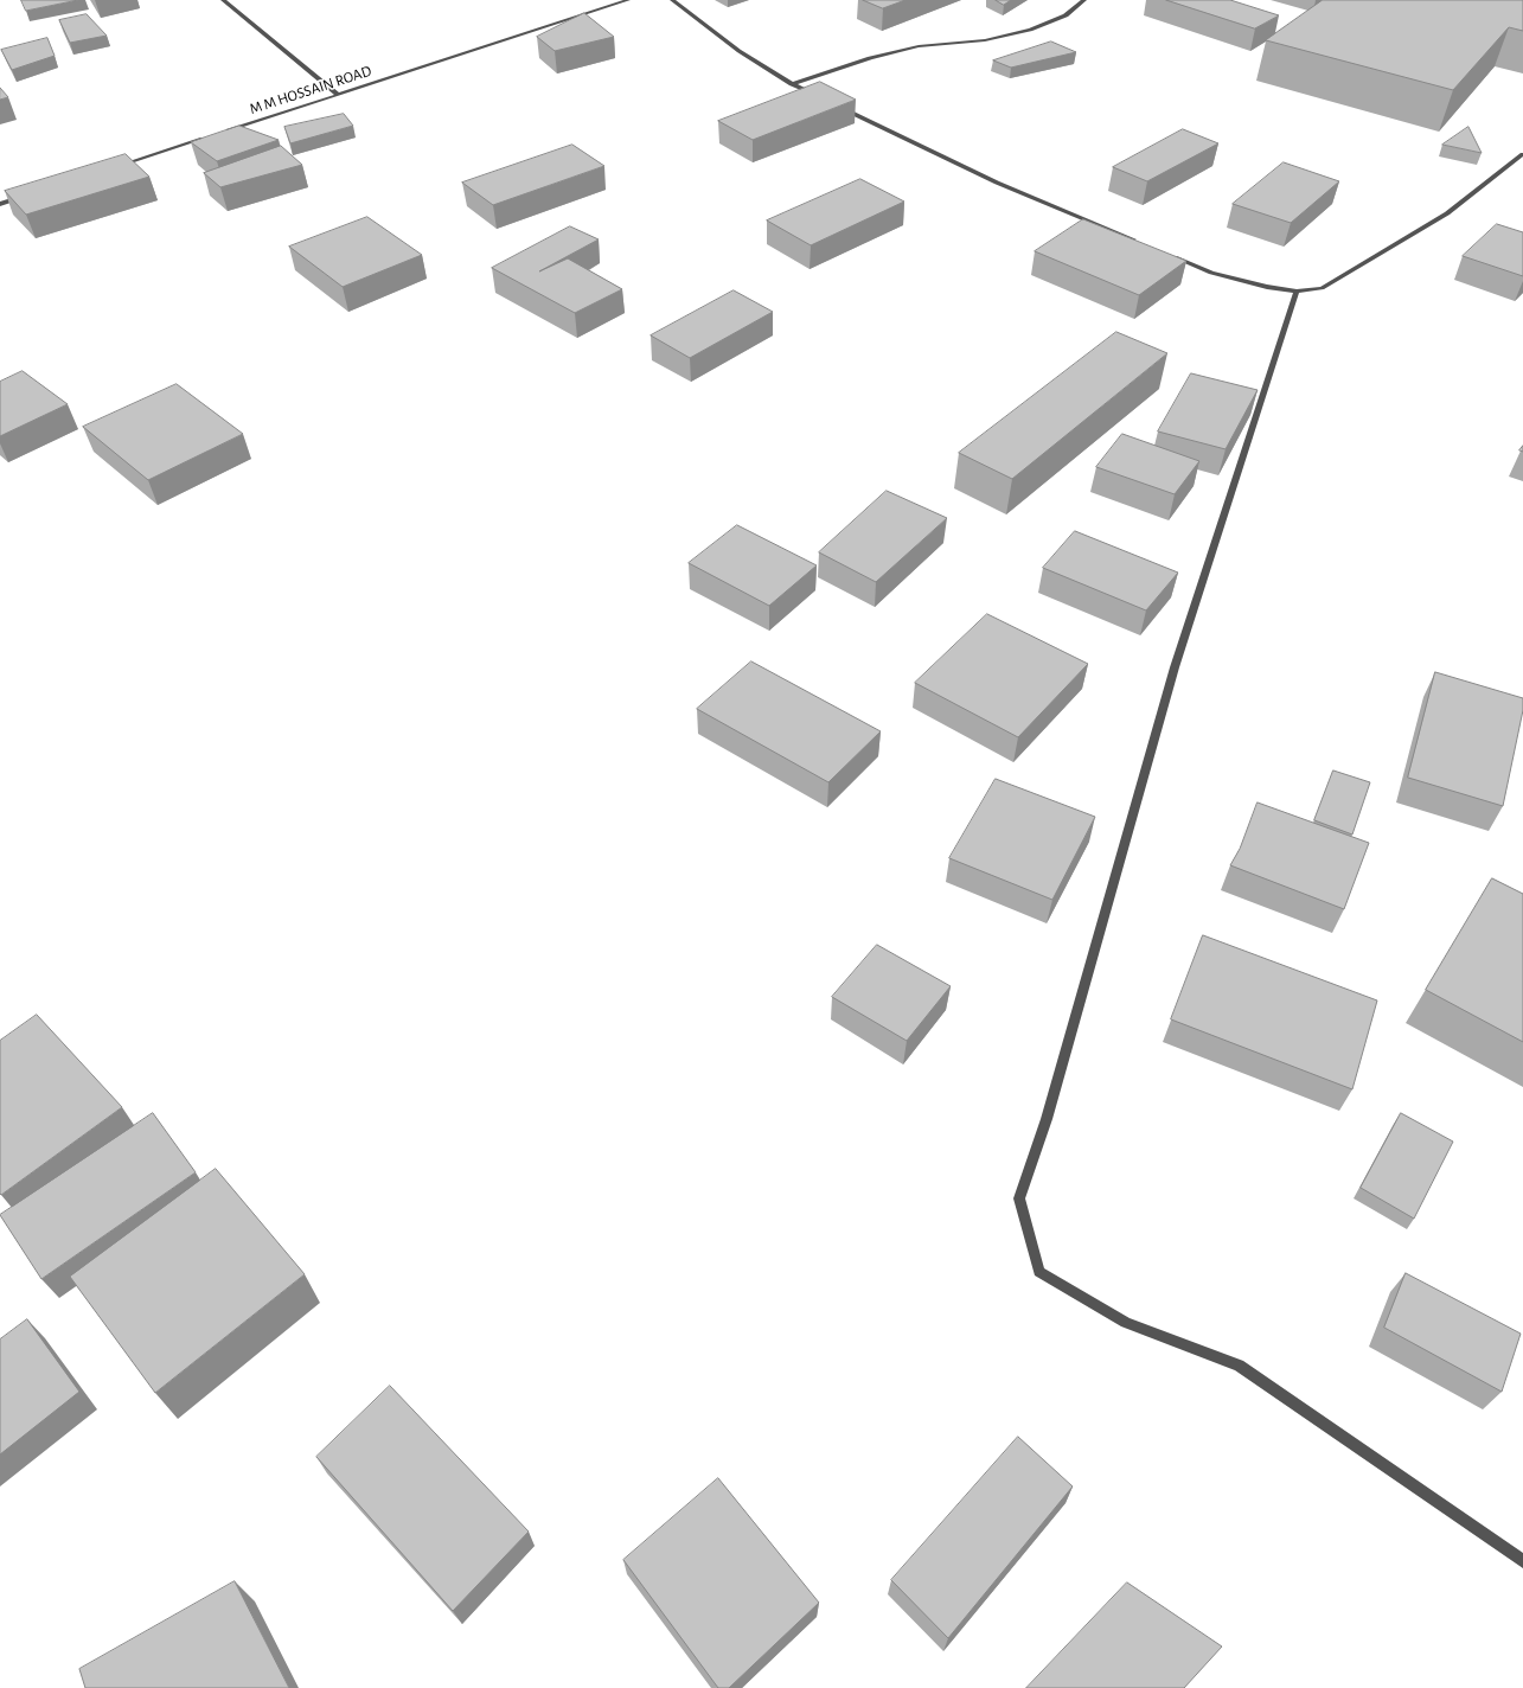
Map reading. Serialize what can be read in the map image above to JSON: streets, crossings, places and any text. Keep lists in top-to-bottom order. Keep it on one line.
{"streets":{"street":["M M HOSSAIN ROAD"]}}
